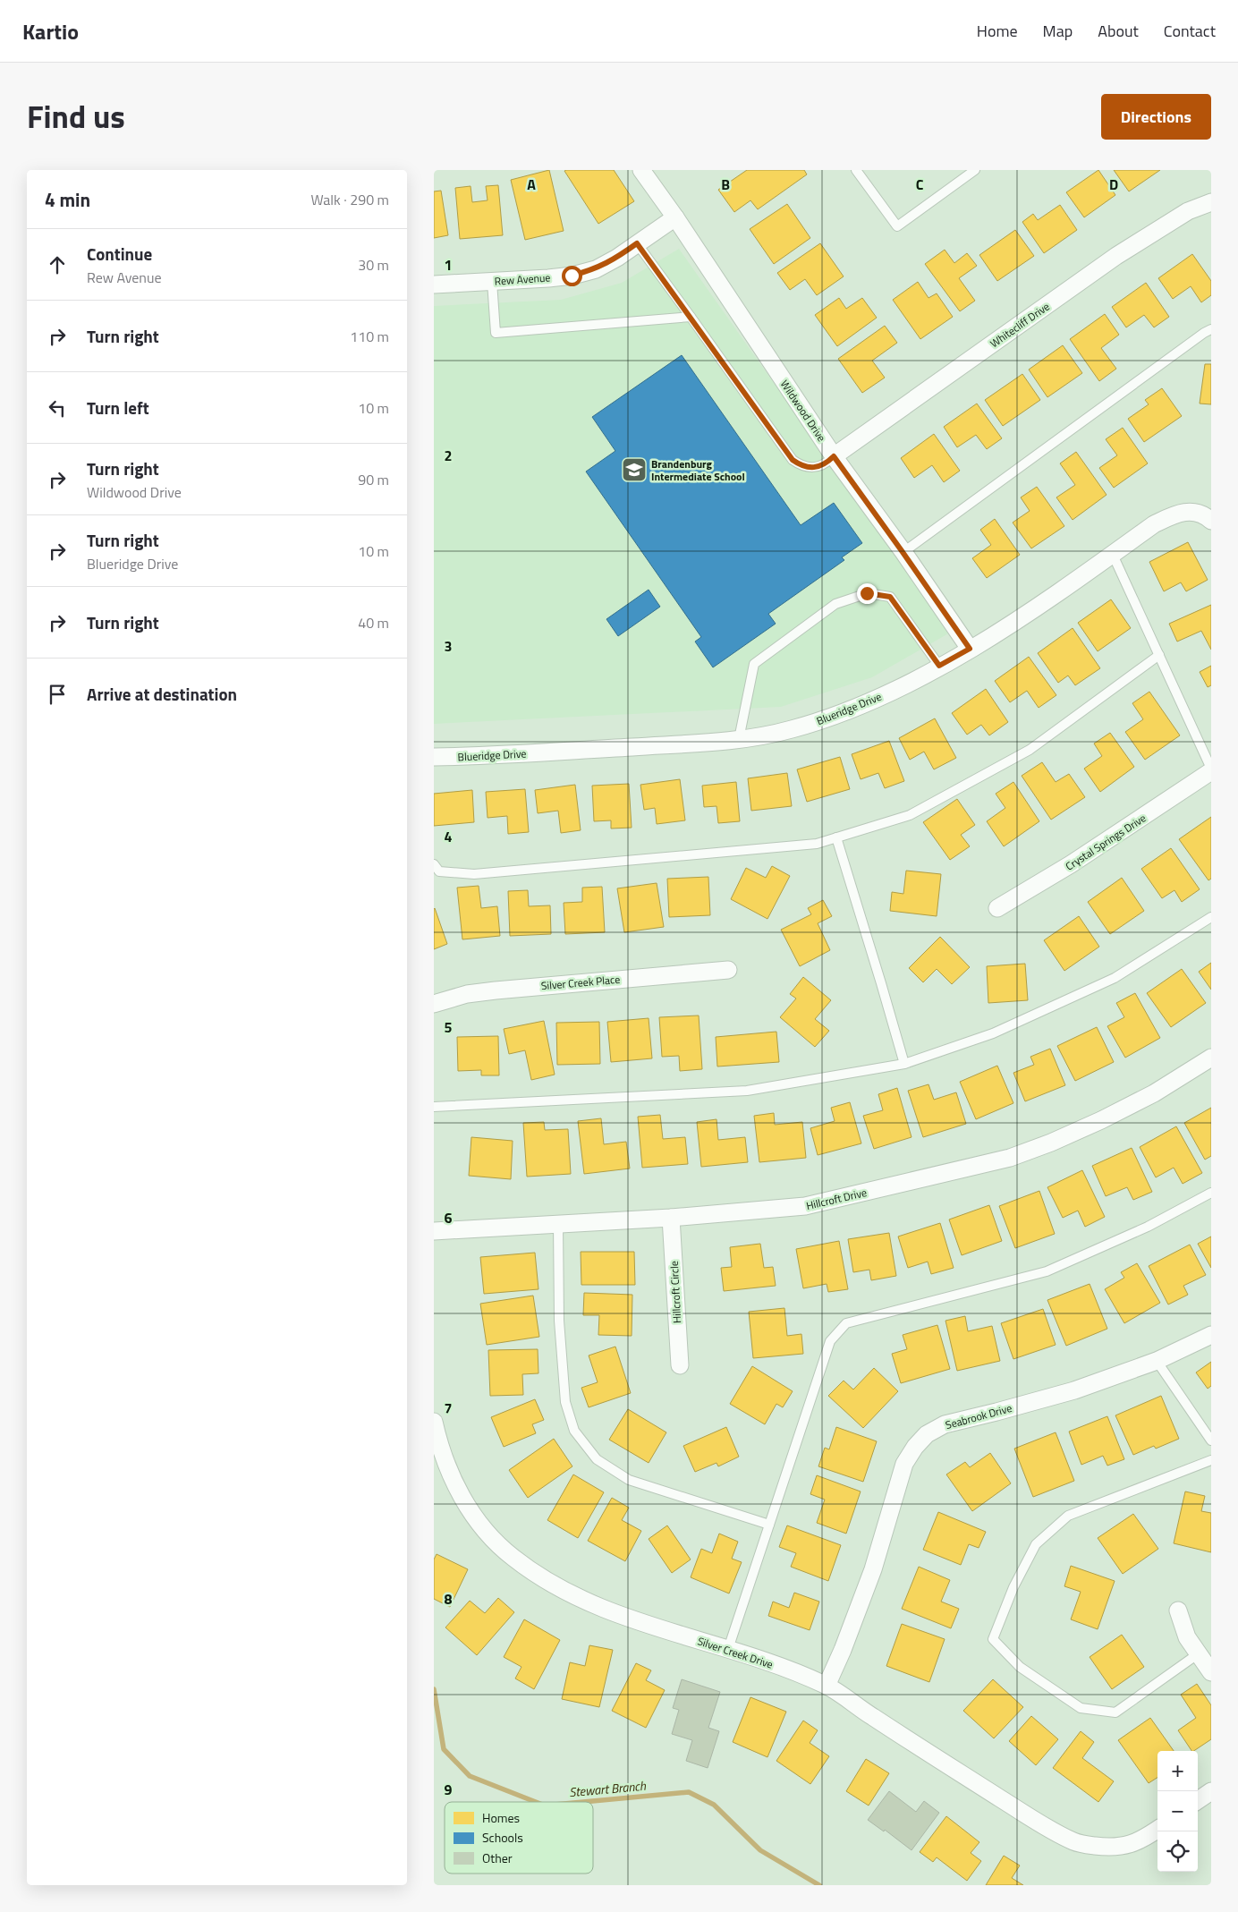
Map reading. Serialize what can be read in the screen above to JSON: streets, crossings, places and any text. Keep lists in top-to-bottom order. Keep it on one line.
{"streets":{"street":["Rew Avenue","Whitecliff Drive","Wildwood Drive","Blueridge Drive","Crystal Springs Drive","Silver Creek Place","Hillcroft Drive","Hillcroft Circle","Seabrook Drive","Silver Creek Drive"]},"crossings":[["Rew Avenue","Wildwood Drive"],["Whitecliff Drive","Wildwood Drive"],["Wildwood Drive","Blueridge Drive"],["Hillcroft Drive","Hillcroft Circle"],["Seabrook Drive","Silver Creek Drive"]],"water":["Stewart Branch"],"places":{"school or university":["Brandenburg Intermediate School"]},"legend":["Homes","Schools","Other"],"page":{"header":"Kartio","nav":["Home","Map","About","Contact"],"title":"Find us","buttons":"Directions","heading":["4 min","Walk · 290 m"],"list":[["Continue","Rew Avenue","30 m"],["Turn right","110 m"],["Turn left","10 m"],["Turn right","Wildwood Drive","90 m"],["Turn right","Blueridge Drive","10 m"],["Turn right","40 m"],"Arrive at destination"],"map_buttons":["+","−"]},"grid":{"columns":["A","B","C","D"],"rows":["1","2","3","4","5","6","7","8","9"]}}
